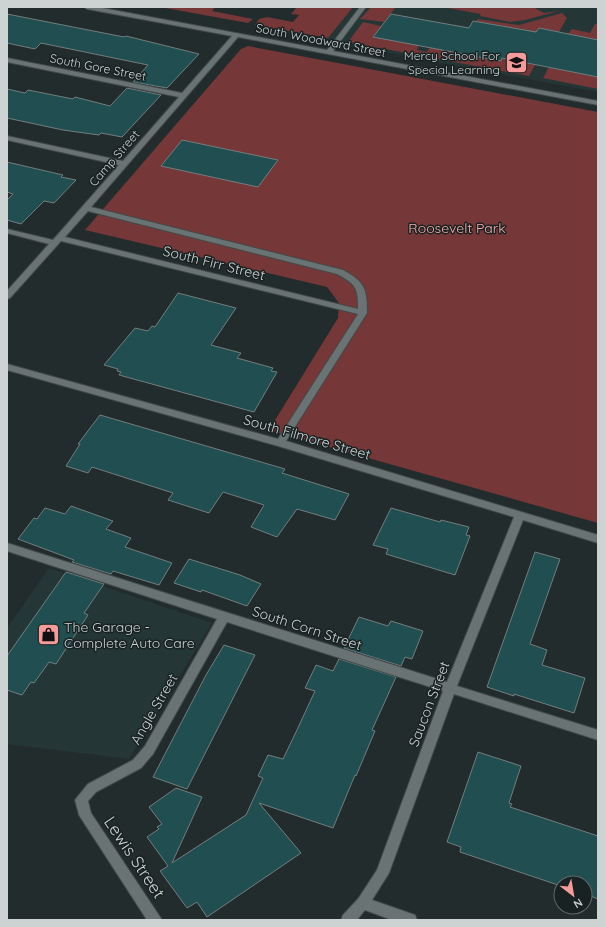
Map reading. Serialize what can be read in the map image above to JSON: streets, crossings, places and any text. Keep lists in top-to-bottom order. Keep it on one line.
{"streets":{"street":["South Woodward Street","South Gore Street","Camp Street","South Firr Street","South Filmore Street","South Corn Street","Saucon Street","Angle Street","Lewis Street"]},"crossings":[["South Woodward Street","Camp Street"],["South Gore Street","Camp Street"],["Camp Street","South Firr Street"],["South Filmore Street","Saucon Street"],["South Corn Street","Saucon Street"],["South Corn Street","Angle Street"],["Angle Street","Lewis Street"]],"parks":["Roosevelt Park"],"places":{"school or university":["Mercy School For Special Learning"],"shop":["The Garage - Complete Auto Care"]},"north":"bottom right"}
